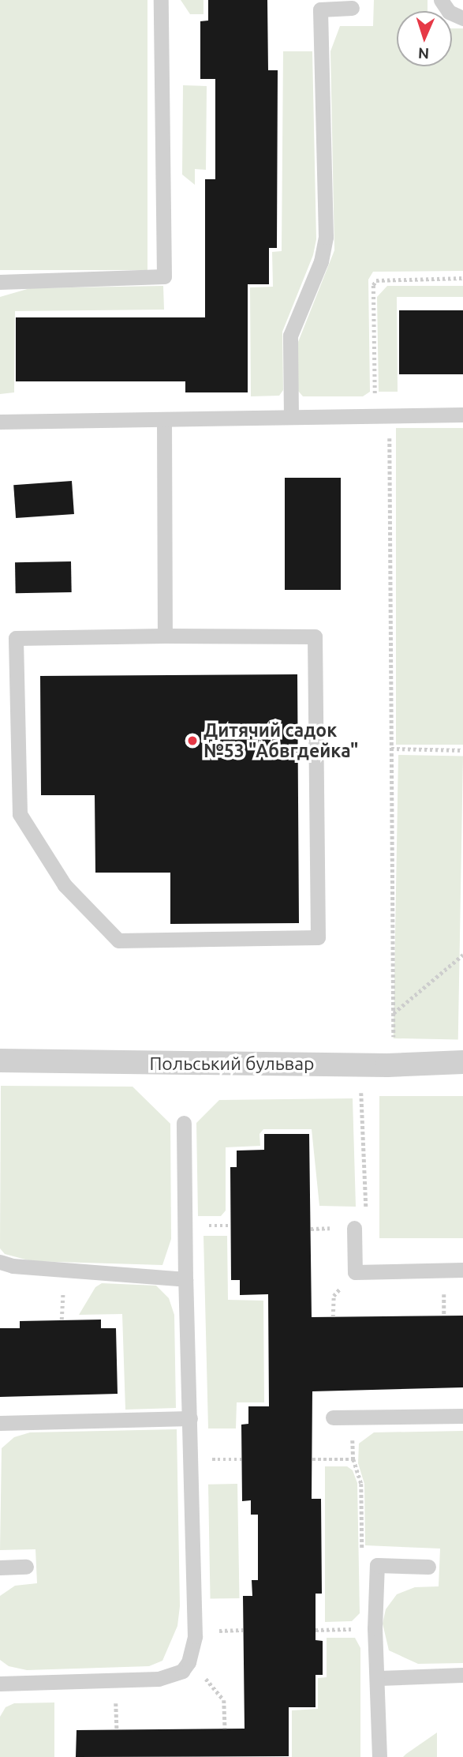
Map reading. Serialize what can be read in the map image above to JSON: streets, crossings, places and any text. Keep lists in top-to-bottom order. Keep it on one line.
{"streets":{"street":["Польський бульвар"]},"places":["Дитячий садок №53 \"Абвгдейка\""],"north":"bottom"}
